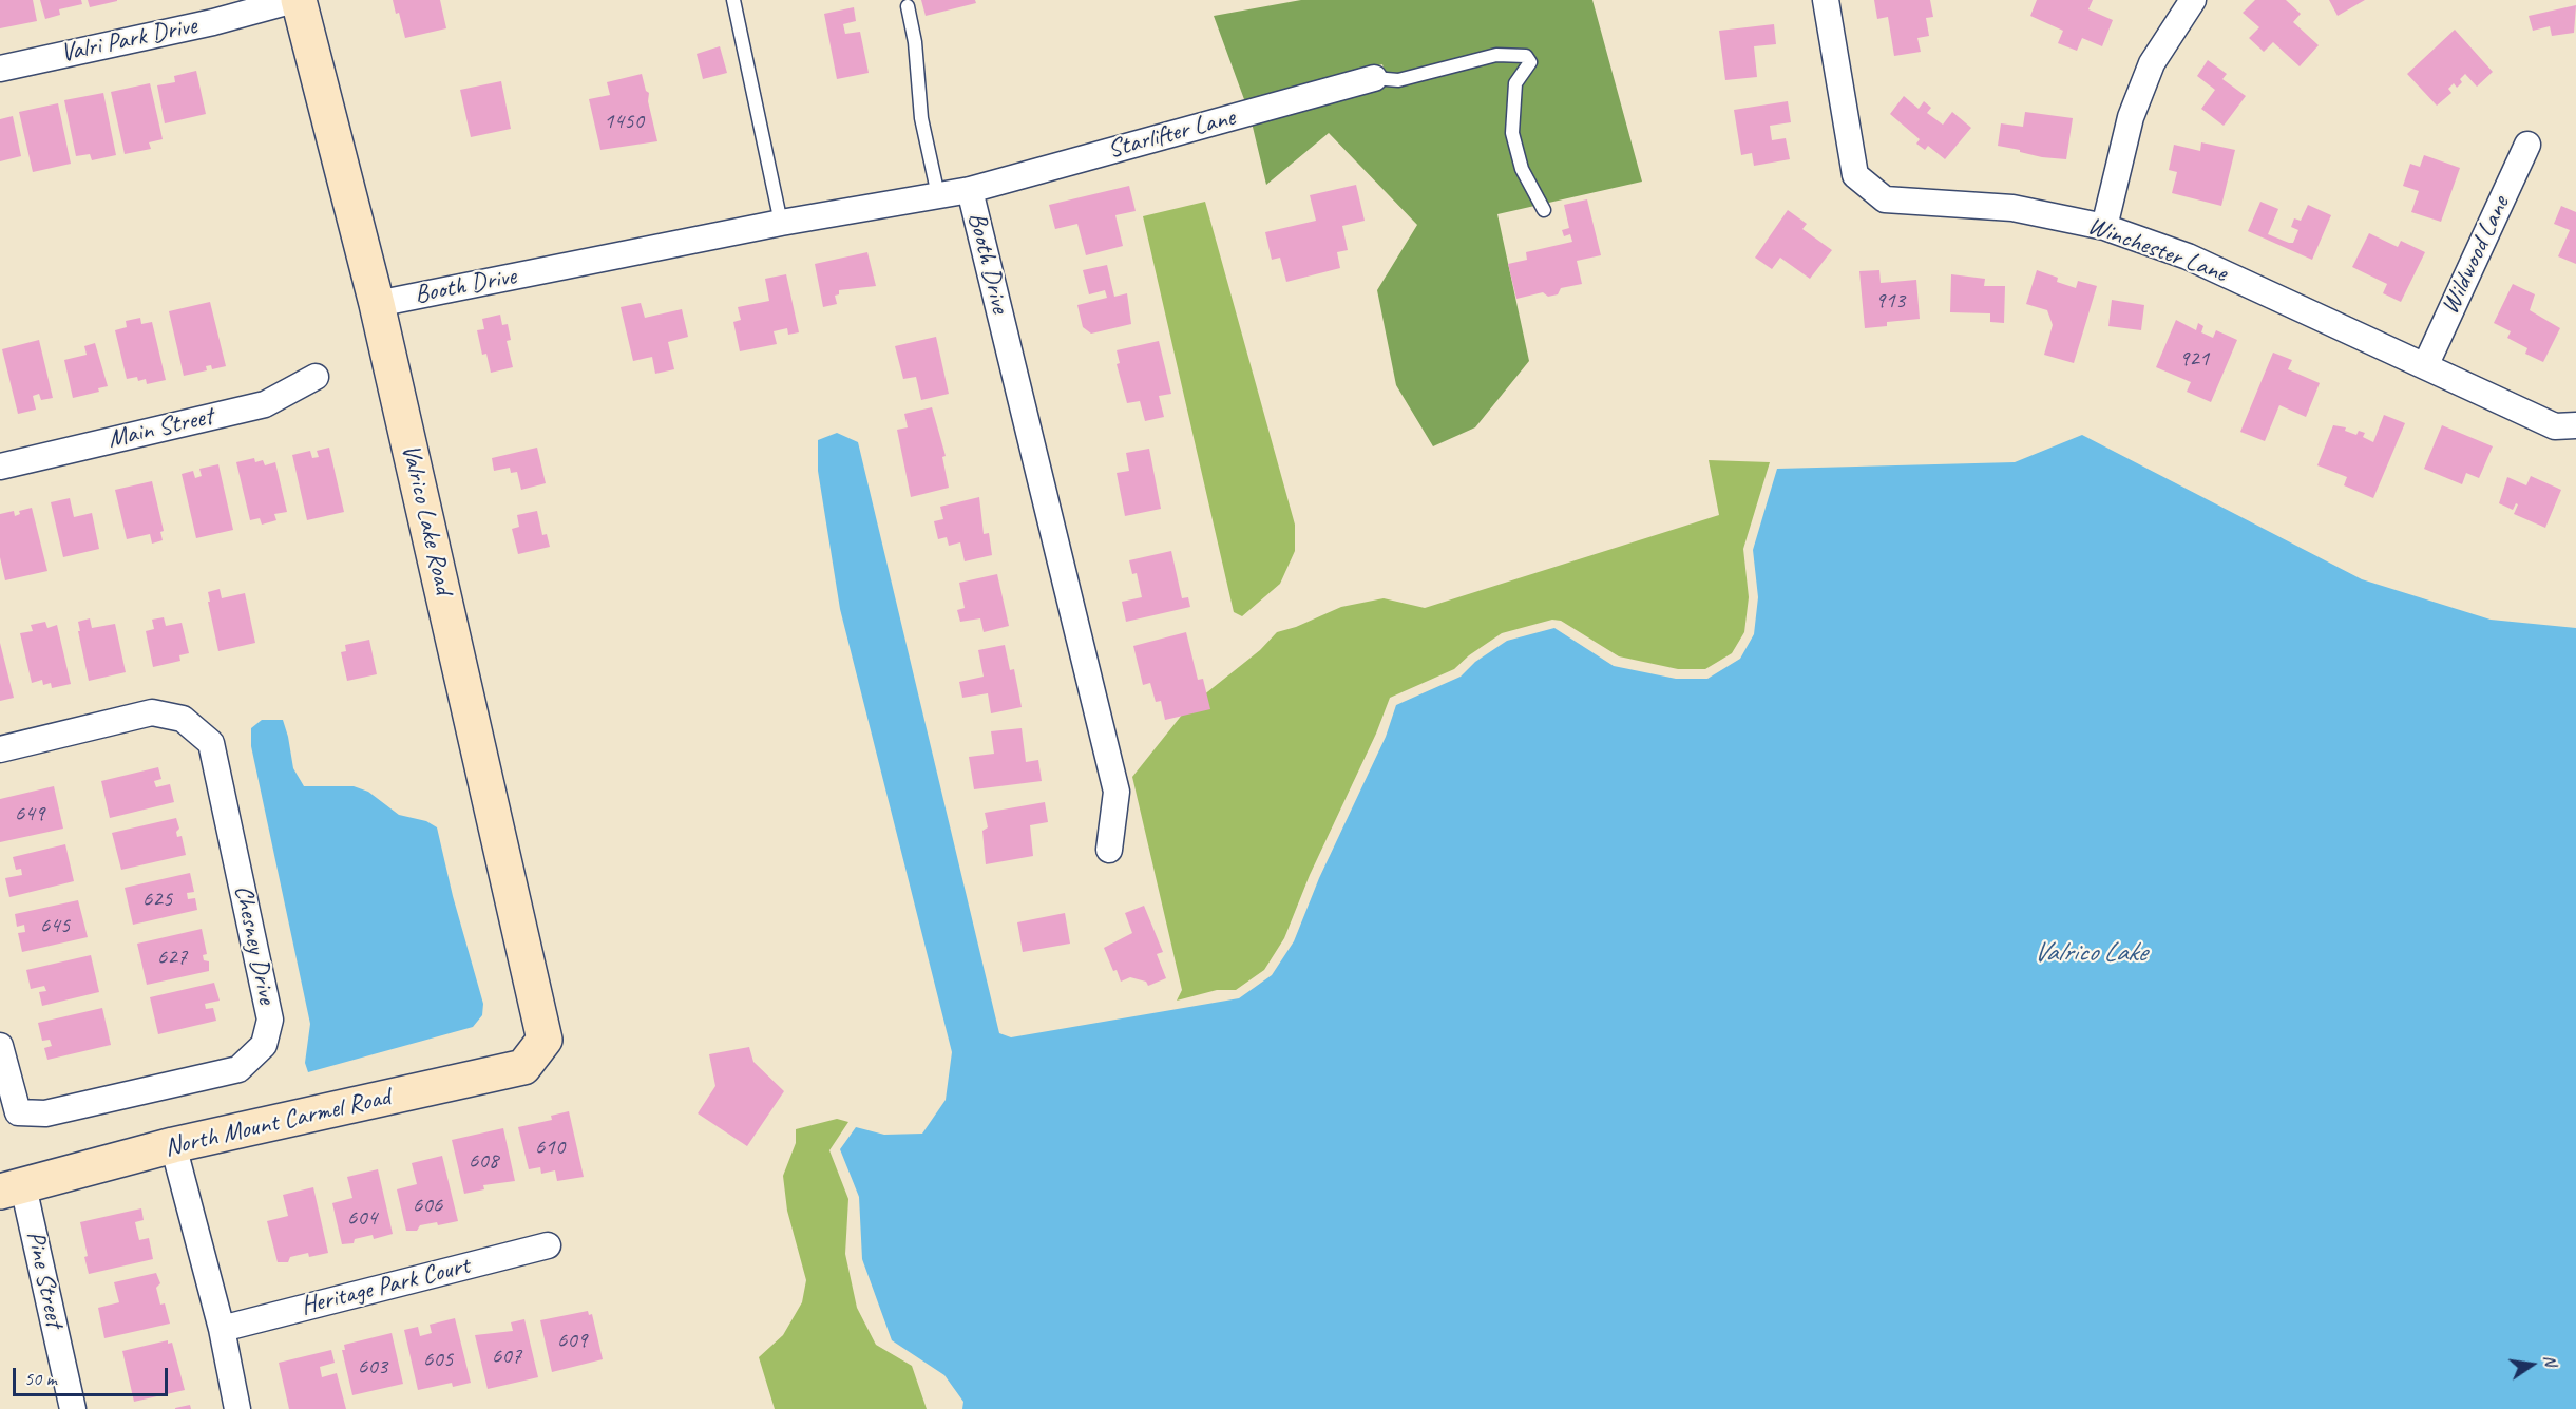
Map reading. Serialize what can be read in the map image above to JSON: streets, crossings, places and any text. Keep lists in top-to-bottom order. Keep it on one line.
{"streets":{"street":["Valri Park Drive","Starlifter Lane","Winchester Lane","Wildwood Lane","Booth Drive","Main Street","Valrico Lake Road","Chesney Drive","North Mount Carmel Road","Pine Street","Heritage Park Court"]},"crossings":[["Valri Park Drive","Valrico Lake Road"],["Starlifter Lane","Booth Drive"],["Winchester Lane","Wildwood Lane"],["Booth Drive","Valrico Lake Road"],["Valrico Lake Road","North Mount Carmel Road"],["North Mount Carmel Road","Pine Street"]],"water":["Valrico Lake"],"house_numbers":["1450","913","921","649","625","645","627","610","608","606","604","609","607","605","603"],"scale_bar":"50 m","north":"right"}
